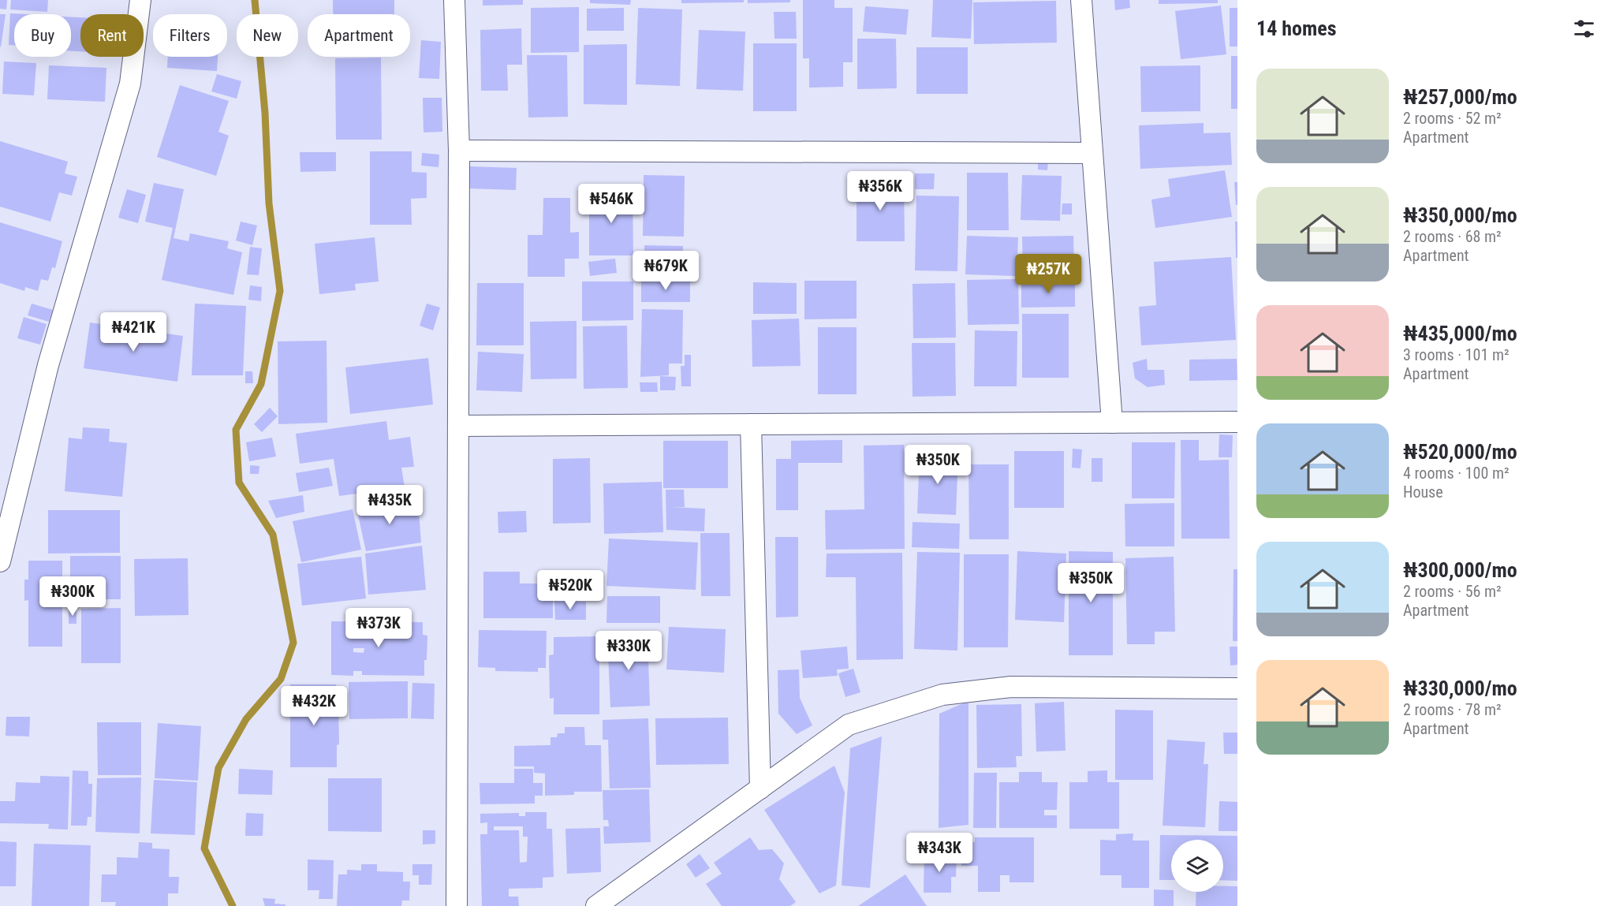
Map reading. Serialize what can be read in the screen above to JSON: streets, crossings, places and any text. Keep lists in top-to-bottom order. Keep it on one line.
{"page":{"heading":"14 homes","chip":["Buy","Rent","Filters","New","Apartment"],"list":[{"name":"₦257,000/mo","note":"2 rooms · 52 m² · Apartment"},{"name":"₦350,000/mo","note":"2 rooms · 68 m² · Apartment"},{"name":"₦435,000/mo","note":"3 rooms · 101 m² · Apartment"},{"name":"₦520,000/mo","note":"4 rooms · 100 m² · House"},{"name":"₦300,000/mo","note":"2 rooms · 56 m² · Apartment"},{"name":"₦330,000/mo","note":"2 rooms · 78 m² · Apartment"}],"price":["₦356K","₦546K","₦679K","₦257K","₦421K","₦350K","₦435K","₦350K","₦520K","₦300K","₦373K","₦330K","₦432K","₦343K"]}}
